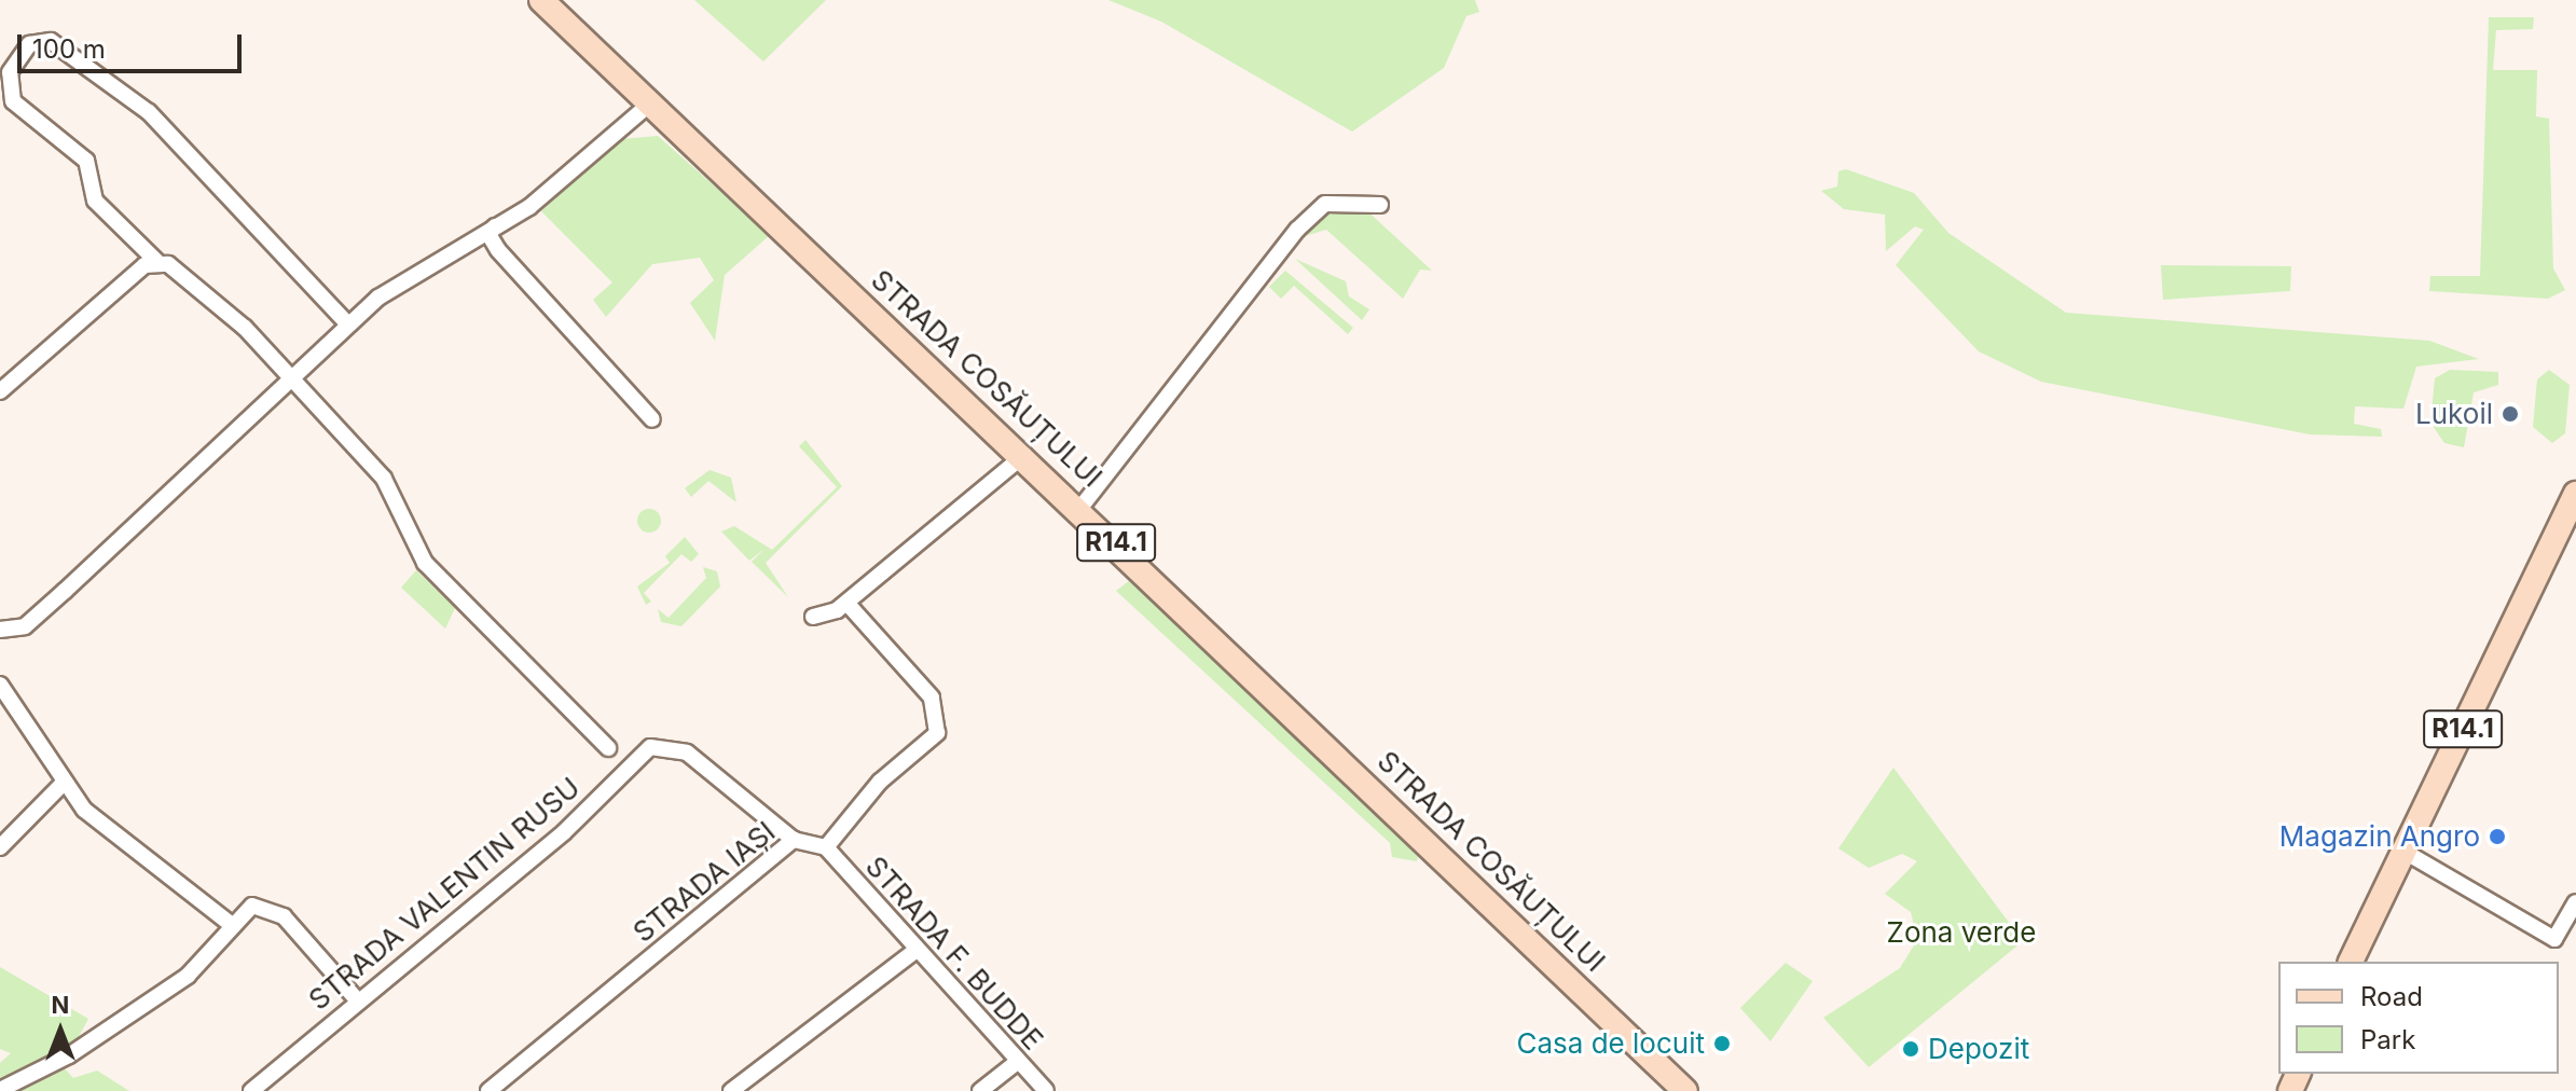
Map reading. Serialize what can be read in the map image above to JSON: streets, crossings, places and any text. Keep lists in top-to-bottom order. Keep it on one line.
{"streets":{"main road":["STRADA COSĂUȚULUI","R14.1"],"street":["STRADA IAȘI","STRADA VALENTIN RUSU","STRADA F. BUDDE"]},"crossings":[["STRADA IAȘI","STRADA VALENTIN RUSU"],["STRADA IAȘI","STRADA F. BUDDE"]],"parks":["Zona verde"],"places":["Lukoil","Magazin Angro","Casa de locuit","Depozit"],"legend":["Road","Park"],"scale_bar":"100 m","north":"top"}
